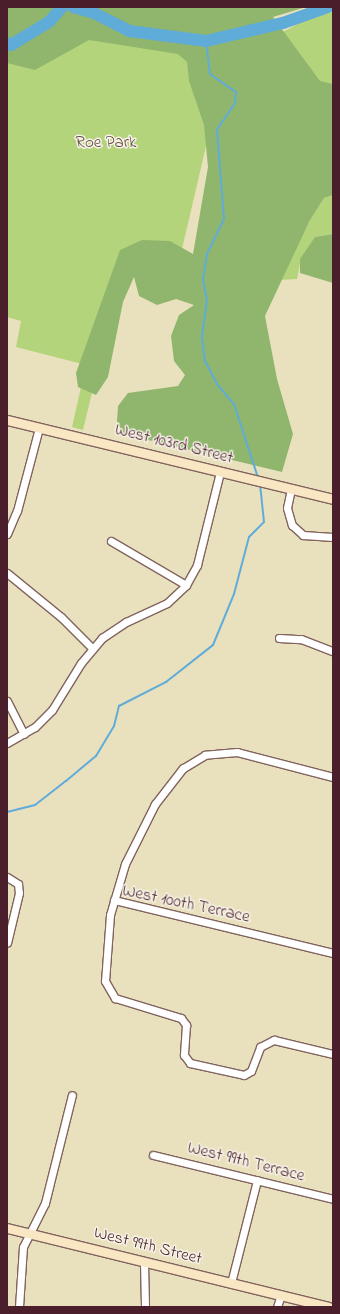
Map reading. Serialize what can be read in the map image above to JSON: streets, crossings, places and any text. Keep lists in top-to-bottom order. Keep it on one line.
{"streets":{"street":["West 103rd Street","West 100th Terrace","West 99th Terrace","West 99th Street"]},"parks":["Roe Park"]}
